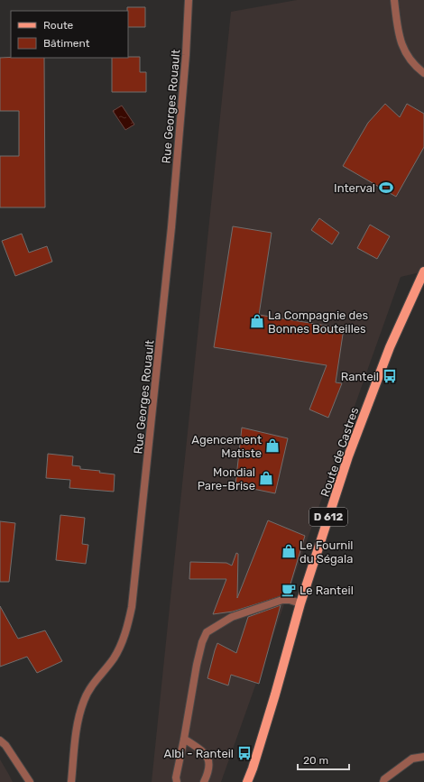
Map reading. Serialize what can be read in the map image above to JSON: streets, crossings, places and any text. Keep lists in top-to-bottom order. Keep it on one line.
{"streets":{"main road":["Route de Castres","D 612"],"street":["Rue Georges Rouault"]},"places":{"sports":["Interval"],"shop":["La Compagnie des Bonnes Bouteilles","Agencement Matiste","Mondial Pare-Brise","Le Fournil du Ségala"],"bus stop":["Ranteil","Albi - Ranteil"],"cafe":["Le Ranteil"]},"legend":["Route","Bâtiment"],"scale_bar":"20 m"}
